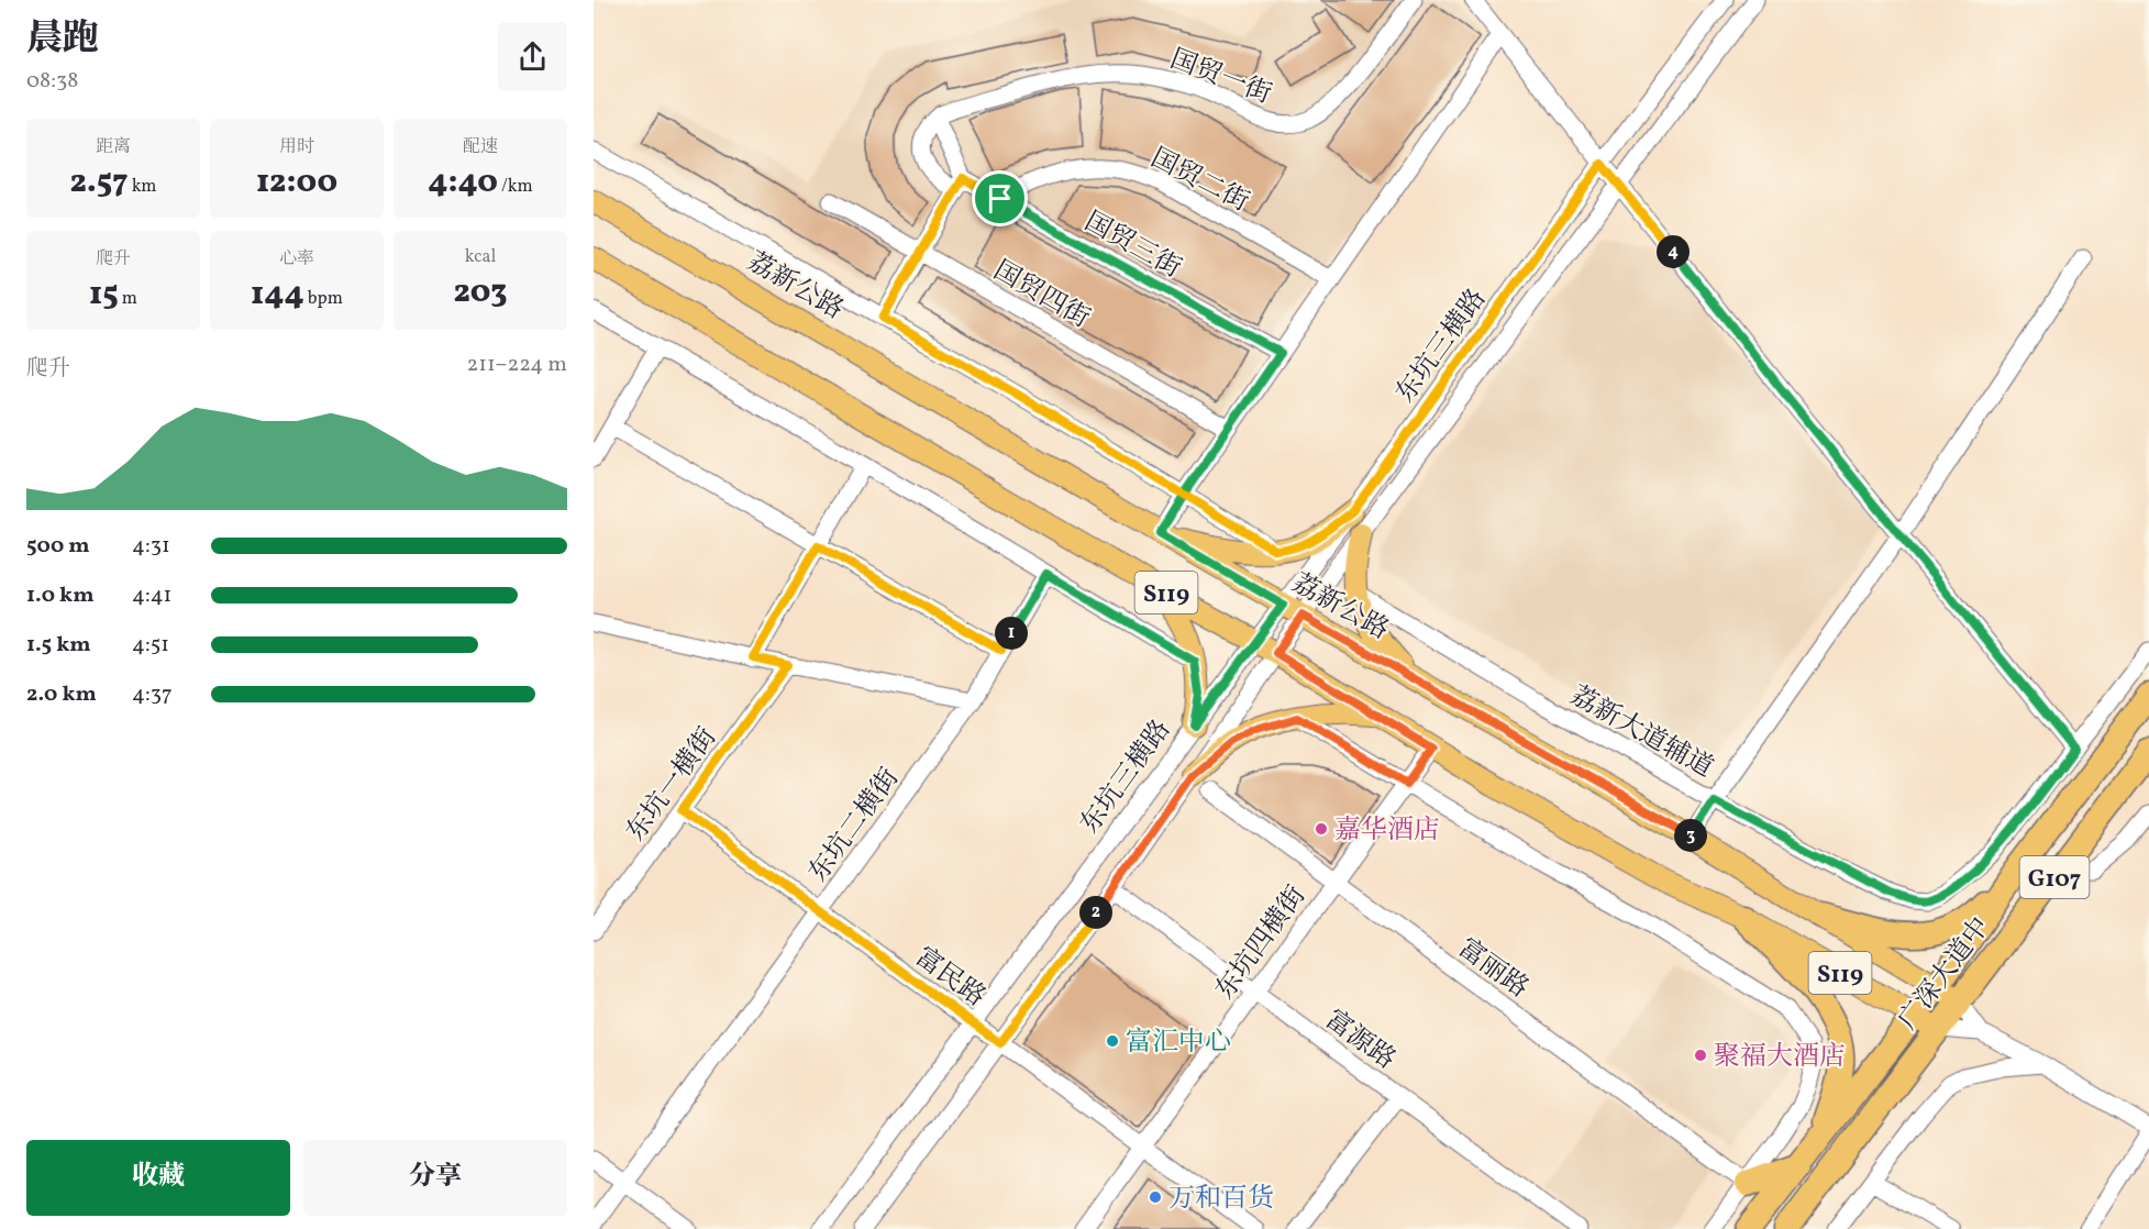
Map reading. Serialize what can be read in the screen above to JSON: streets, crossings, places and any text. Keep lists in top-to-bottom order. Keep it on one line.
{"streets":{"highway":["G107","广深大道中"],"main road":["荔新公路","S119"],"street":["国贸一街","国贸二街","国贸三街","国贸四街","东坑三横路","荔新大道辅道","东坑一横街","东坑二横街","东坑四横街","富丽路","富民路","富源路"]},"crossings":[["国贸二街","国贸三街"],["荔新公路","东坑三横路"],["荔新公路","广深大道中"],["东坑三横路","S119"],["东坑三横路","富民路"],["东坑三横路","富源路"],["S119","东坑四横街"],["S119","广深大道中"],["东坑一横街","富民路"],["东坑二横街","富民路"],["东坑四横街","富丽路"],["东坑四横街","富民路"],["东坑四横街","富源路"]],"places":["嘉华酒店","富汇中心","聚福大酒店","万和百货"],"page":{"heading":["晨跑","08:38"],"stats":[["距离","2.57 km"],["用时","12:00"],["配速","4:40 /km"],["爬升","15 m"],["心率","144 bpm"],["kcal","203"]],"pins":["4","1","3","2"],"chart":["爬升","211–224 m"],"list":[{"name":"500 m","note":"4:31"},{"name":"1.0 km","note":"4:41"},{"name":"1.5 km","note":"4:51"},{"name":"2.0 km","note":"4:37"}],"buttons":["收藏","分享"]}}
